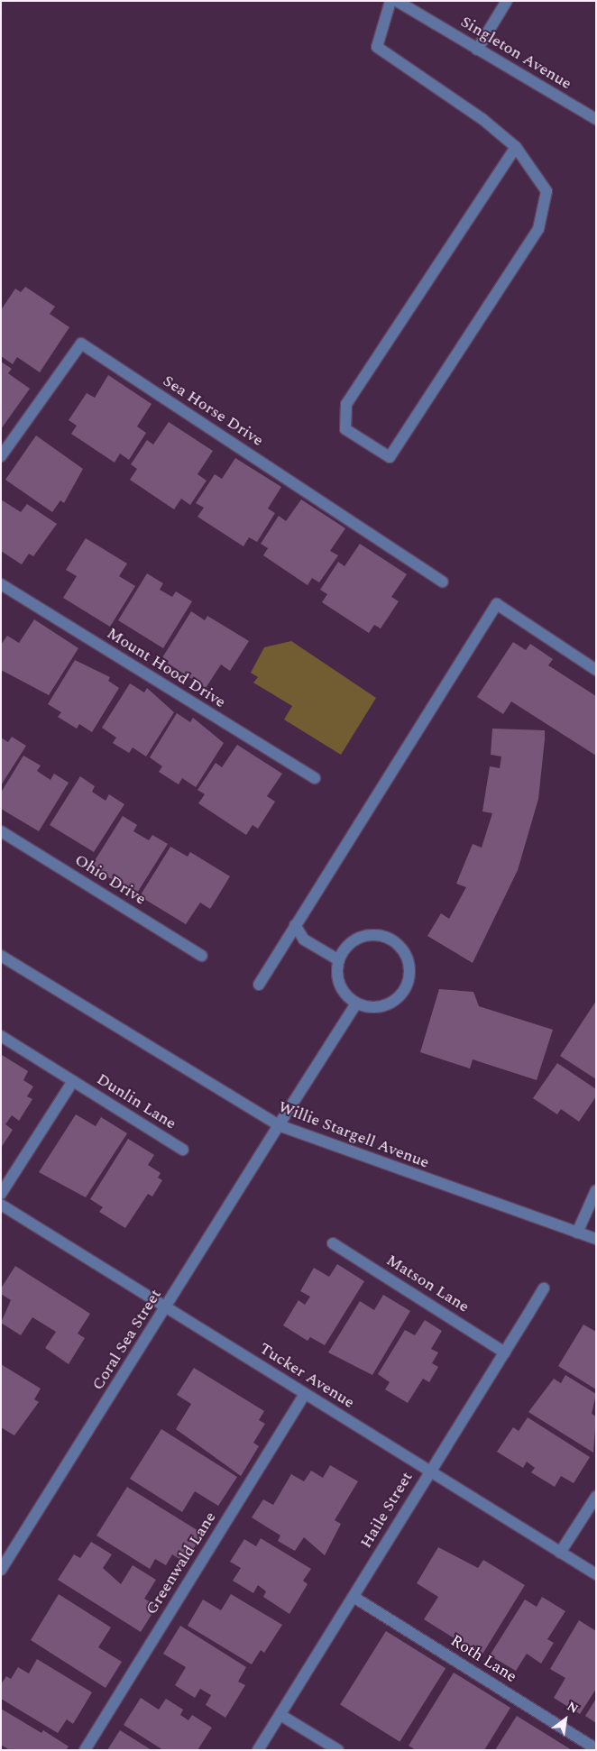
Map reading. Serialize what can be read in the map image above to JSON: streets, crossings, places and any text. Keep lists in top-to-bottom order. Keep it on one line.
{"streets":{"street":["Singleton Avenue","Sea Horse Drive","Mount Hood Drive","Ohio Drive","Dunlin Lane","Willie Stargell Avenue","Matson Lane","Coral Sea Street","Tucker Avenue","Haile Street","Greenwald Lane","Roth Lane"]},"crossings":[["Willie Stargell Avenue","Coral Sea Street"],["Matson Lane","Haile Street"],["Coral Sea Street","Tucker Avenue"],["Tucker Avenue","Haile Street"],["Tucker Avenue","Greenwald Lane"],["Haile Street","Roth Lane"]],"north":"top right"}
